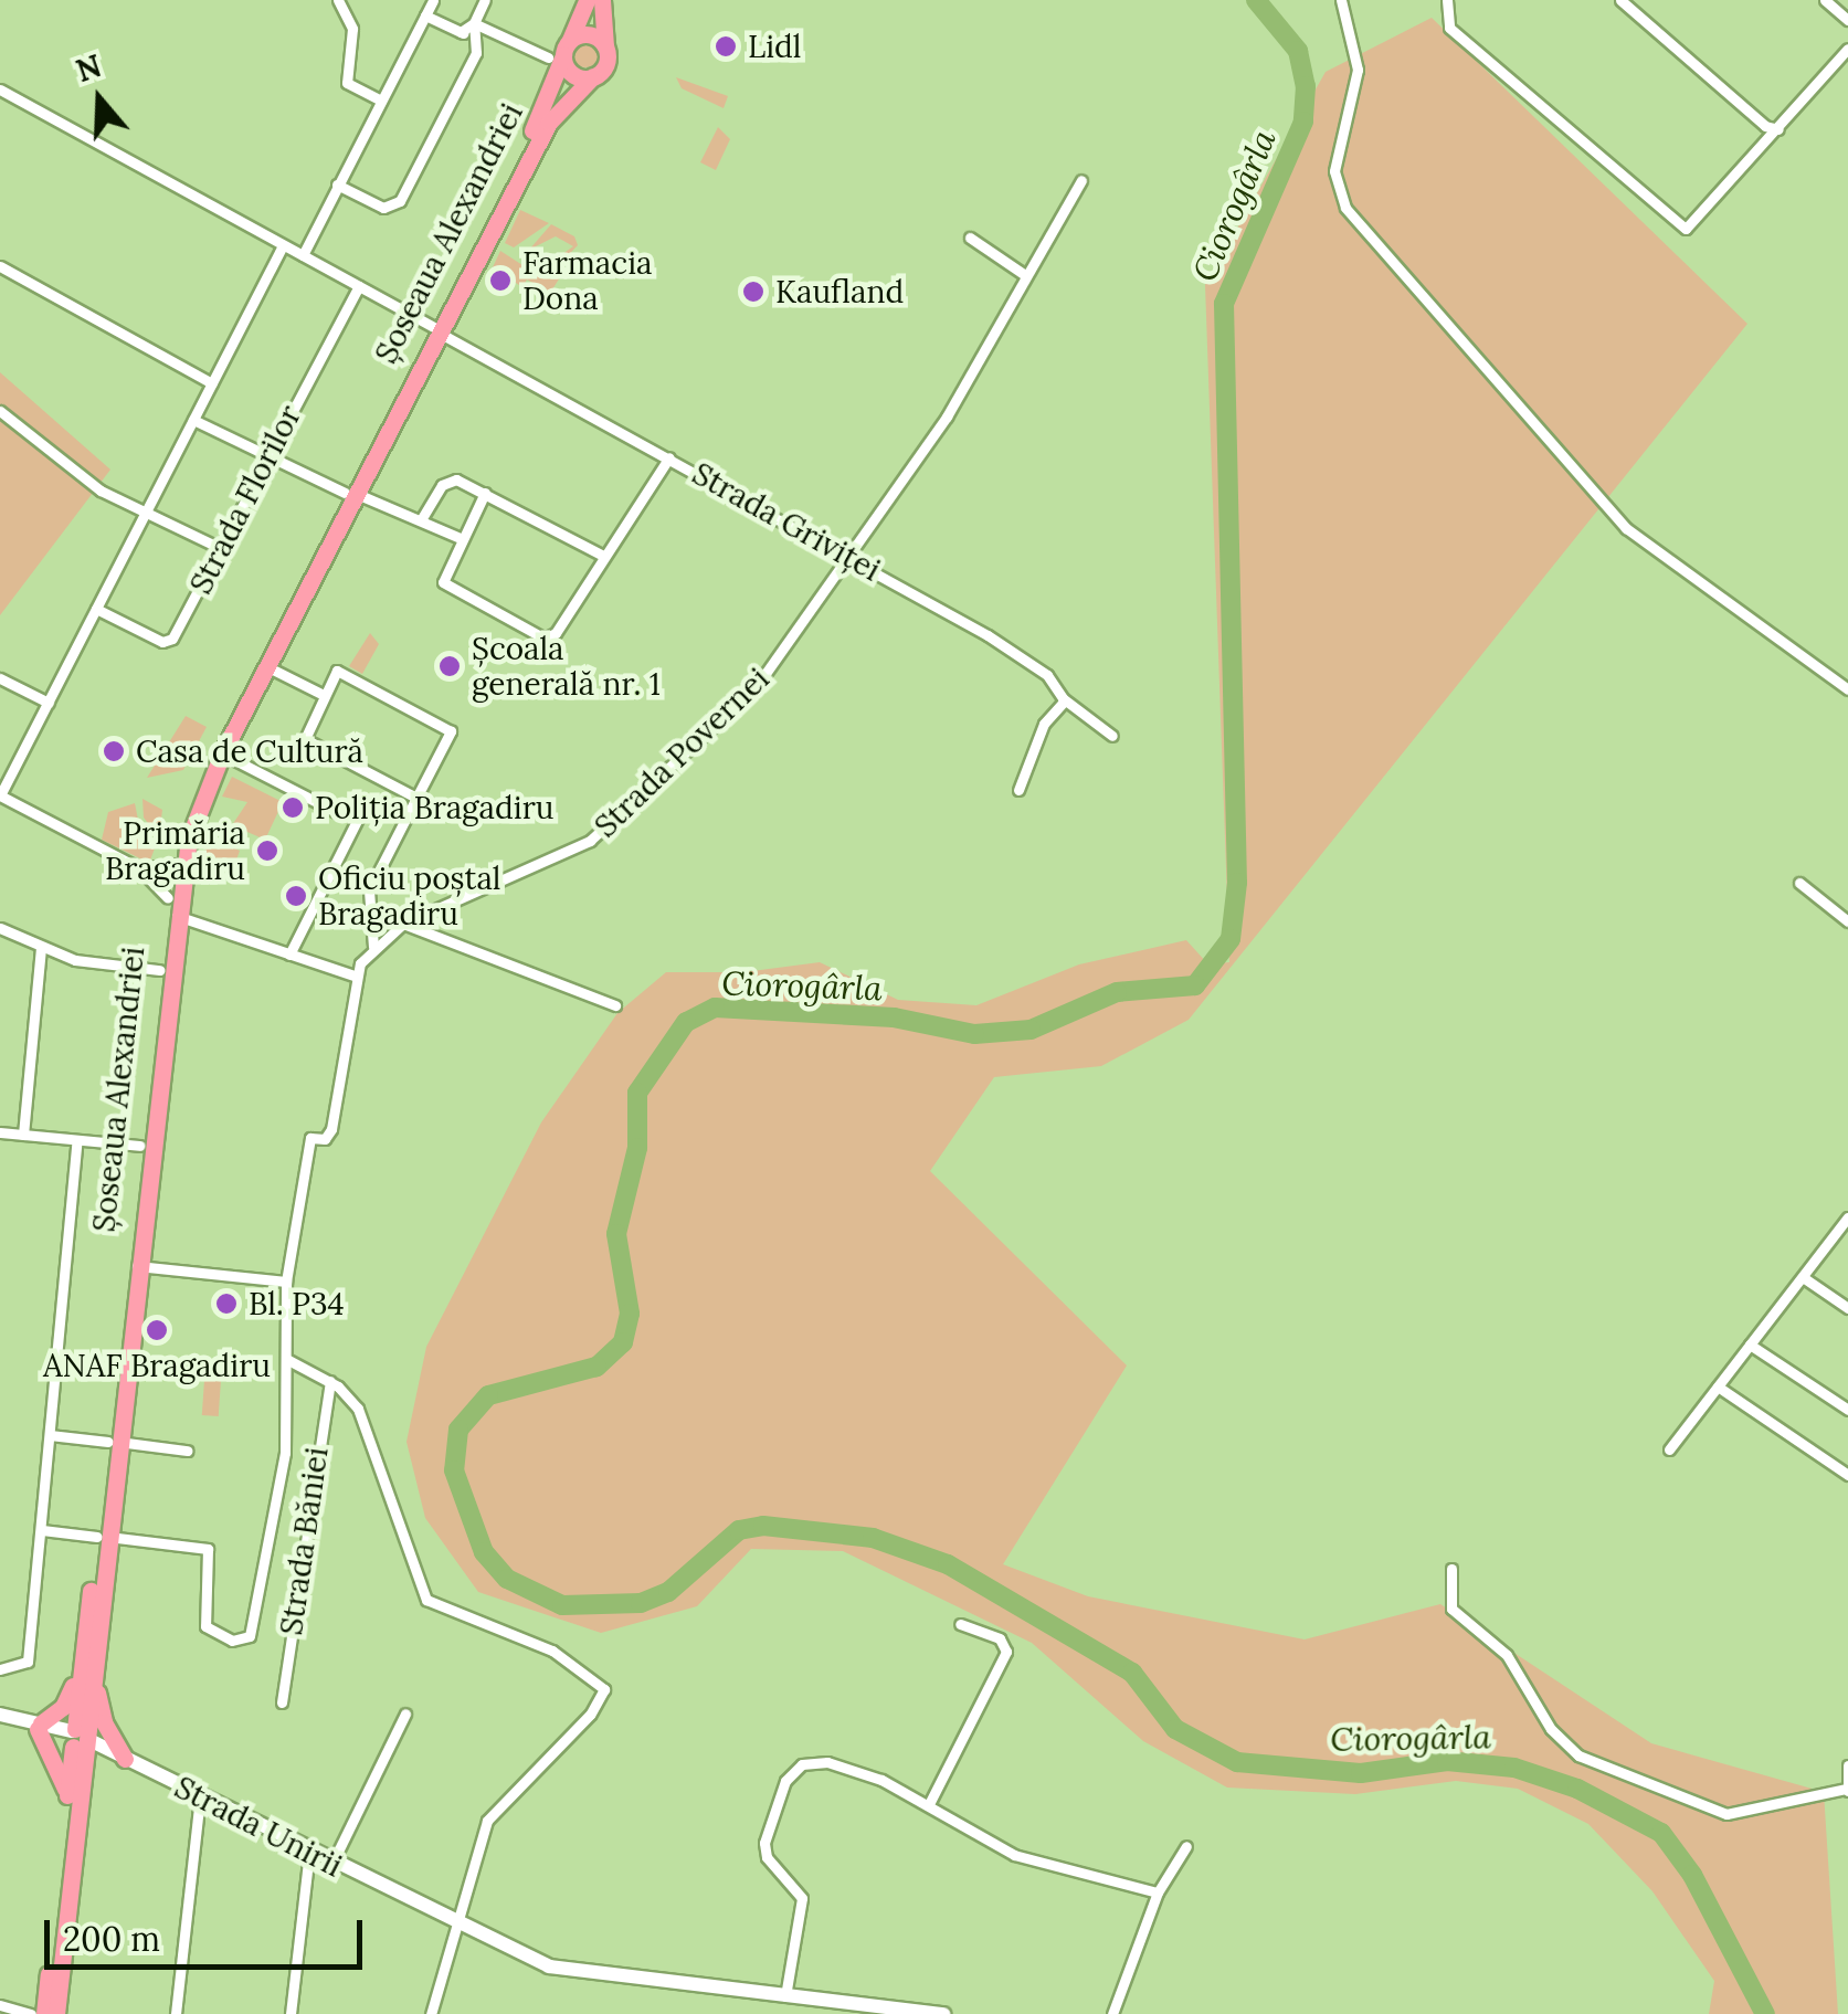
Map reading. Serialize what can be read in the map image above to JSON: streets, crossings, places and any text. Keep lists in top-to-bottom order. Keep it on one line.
{"streets":{"highway":["Șoseaua Alexandriei"],"main road":["Strada Unirii"],"street":["Strada Florilor","Strada Griviței","Strada Povernei","Strada Băniei"]},"crossings":[["Șoseaua Alexandriei","Strada Griviței"],["Șoseaua Alexandriei","Strada Unirii"],["Strada Florilor","Strada Griviței"],["Strada Griviței","Strada Povernei"]],"water":["Ciorogârla"],"places":["Lidl","Farmacia Dona","Kaufland","Școala generală nr. 1","Casa de Cultură","Poliția Bragadiru","Primăria Bragadiru","Oficiu poștal Bragadiru","Bl. P34","ANAF Bragadiru"],"scale_bar":"200 m","north":"top"}
